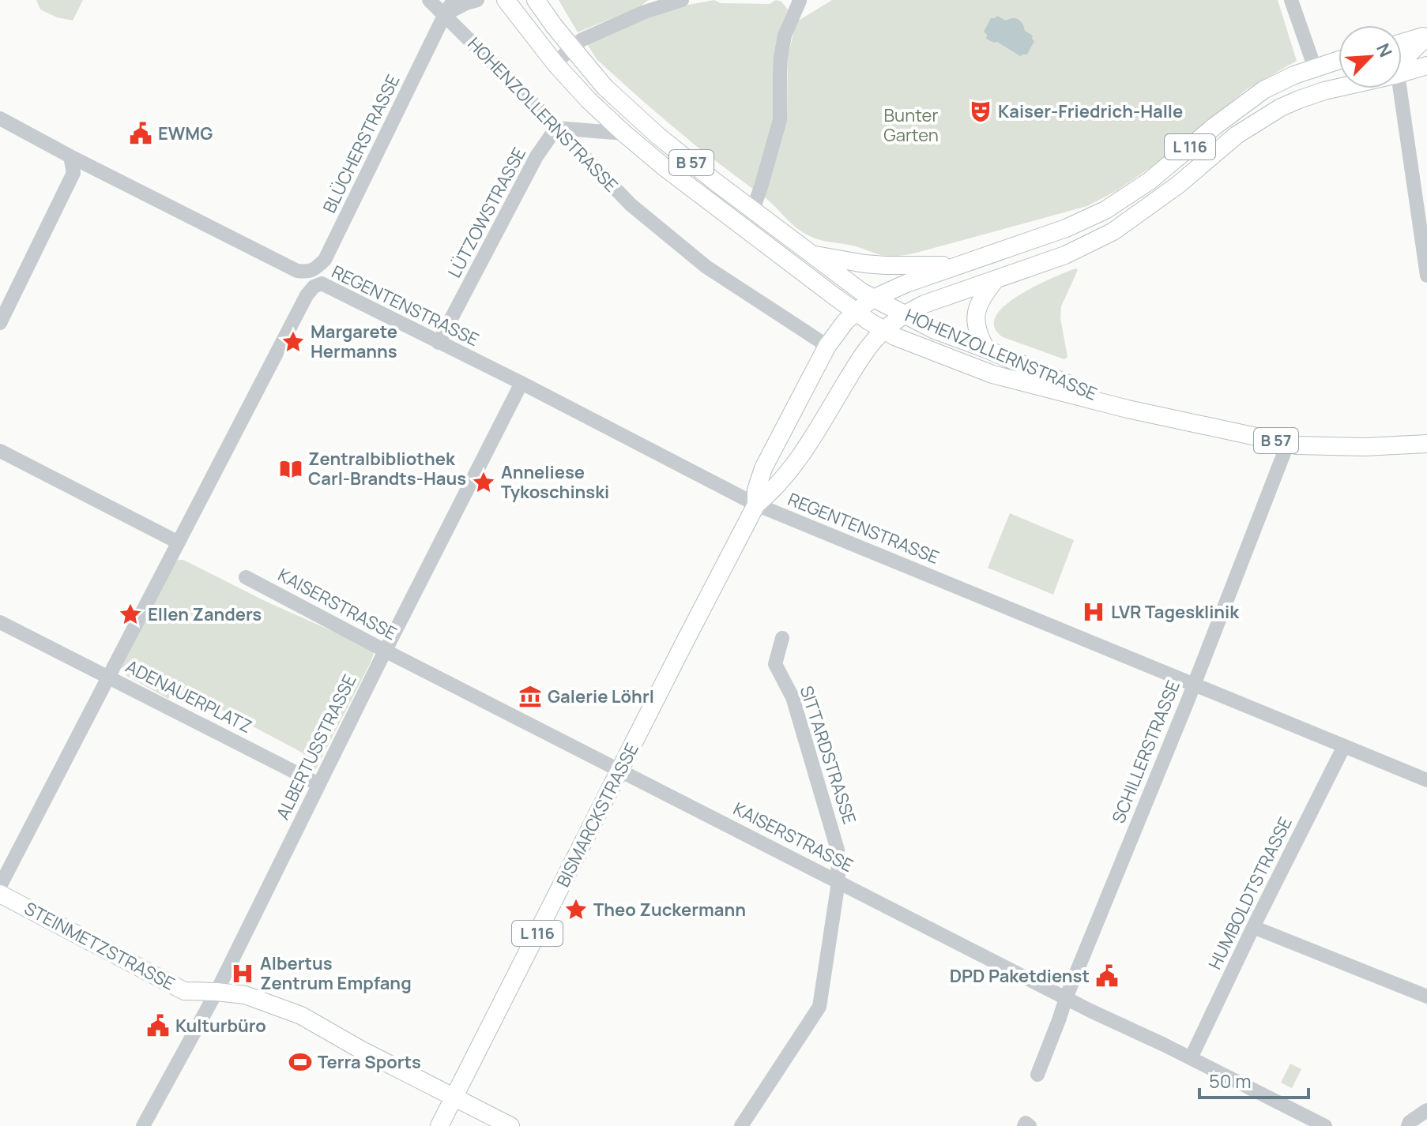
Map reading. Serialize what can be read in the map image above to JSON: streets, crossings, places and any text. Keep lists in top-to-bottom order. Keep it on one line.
{"streets":{"main road":["HOHENZOLLERNSTRASSE","L 116","B 57","BISMARCKSTRASSE","STEINMETZSTRASSE"],"street":["BLÜCHERSTRASSE","LÜTZOWSTRASSE","REGENTENSTRASSE","KAISERSTRASSE","ADENAUERPLATZ","ALBERTUSSTRASSE","SCHILLERSTRASSE","SITTARDSTRASSE","HUMBOLDTSTRASSE"]},"crossings":[["HOHENZOLLERNSTRASSE","BLÜCHERSTRASSE"],["HOHENZOLLERNSTRASSE","L 116"],["HOHENZOLLERNSTRASSE","B 57"],["HOHENZOLLERNSTRASSE","LÜTZOWSTRASSE"],["HOHENZOLLERNSTRASSE","SCHILLERSTRASSE"],["HOHENZOLLERNSTRASSE","BISMARCKSTRASSE"],["L 116","BISMARCKSTRASSE"],["LÜTZOWSTRASSE","REGENTENSTRASSE"],["REGENTENSTRASSE","ADENAUERPLATZ"],["REGENTENSTRASSE","ALBERTUSSTRASSE"],["REGENTENSTRASSE","SCHILLERSTRASSE"],["REGENTENSTRASSE","BISMARCKSTRASSE"],["REGENTENSTRASSE","HUMBOLDTSTRASSE"],["KAISERSTRASSE","ALBERTUSSTRASSE"],["KAISERSTRASSE","SCHILLERSTRASSE"],["KAISERSTRASSE","SITTARDSTRASSE"],["KAISERSTRASSE","BISMARCKSTRASSE"],["KAISERSTRASSE","HUMBOLDTSTRASSE"],["ADENAUERPLATZ","ALBERTUSSTRASSE"],["ALBERTUSSTRASSE","STEINMETZSTRASSE"],["BISMARCKSTRASSE","STEINMETZSTRASSE"]],"parks":["Bunter Garten"],"places":{"theatre":["Kaiser-Friedrich-Halle"],"public building":["EWMG","DPD Paketdienst","Kulturbüro"],"place":["Margarete Hermanns","Anneliese Tykoschinski","Ellen Zanders","Theo Zuckermann"],"library":["Zentralbibliothek Carl-Brandts-Haus"],"hospital":["LVR Tagesklinik","Albertus Zentrum Empfang"],"museum":["Galerie Löhrl"],"sports":["Terra Sports"]},"scale_bar":"50 m","north":"top right"}
